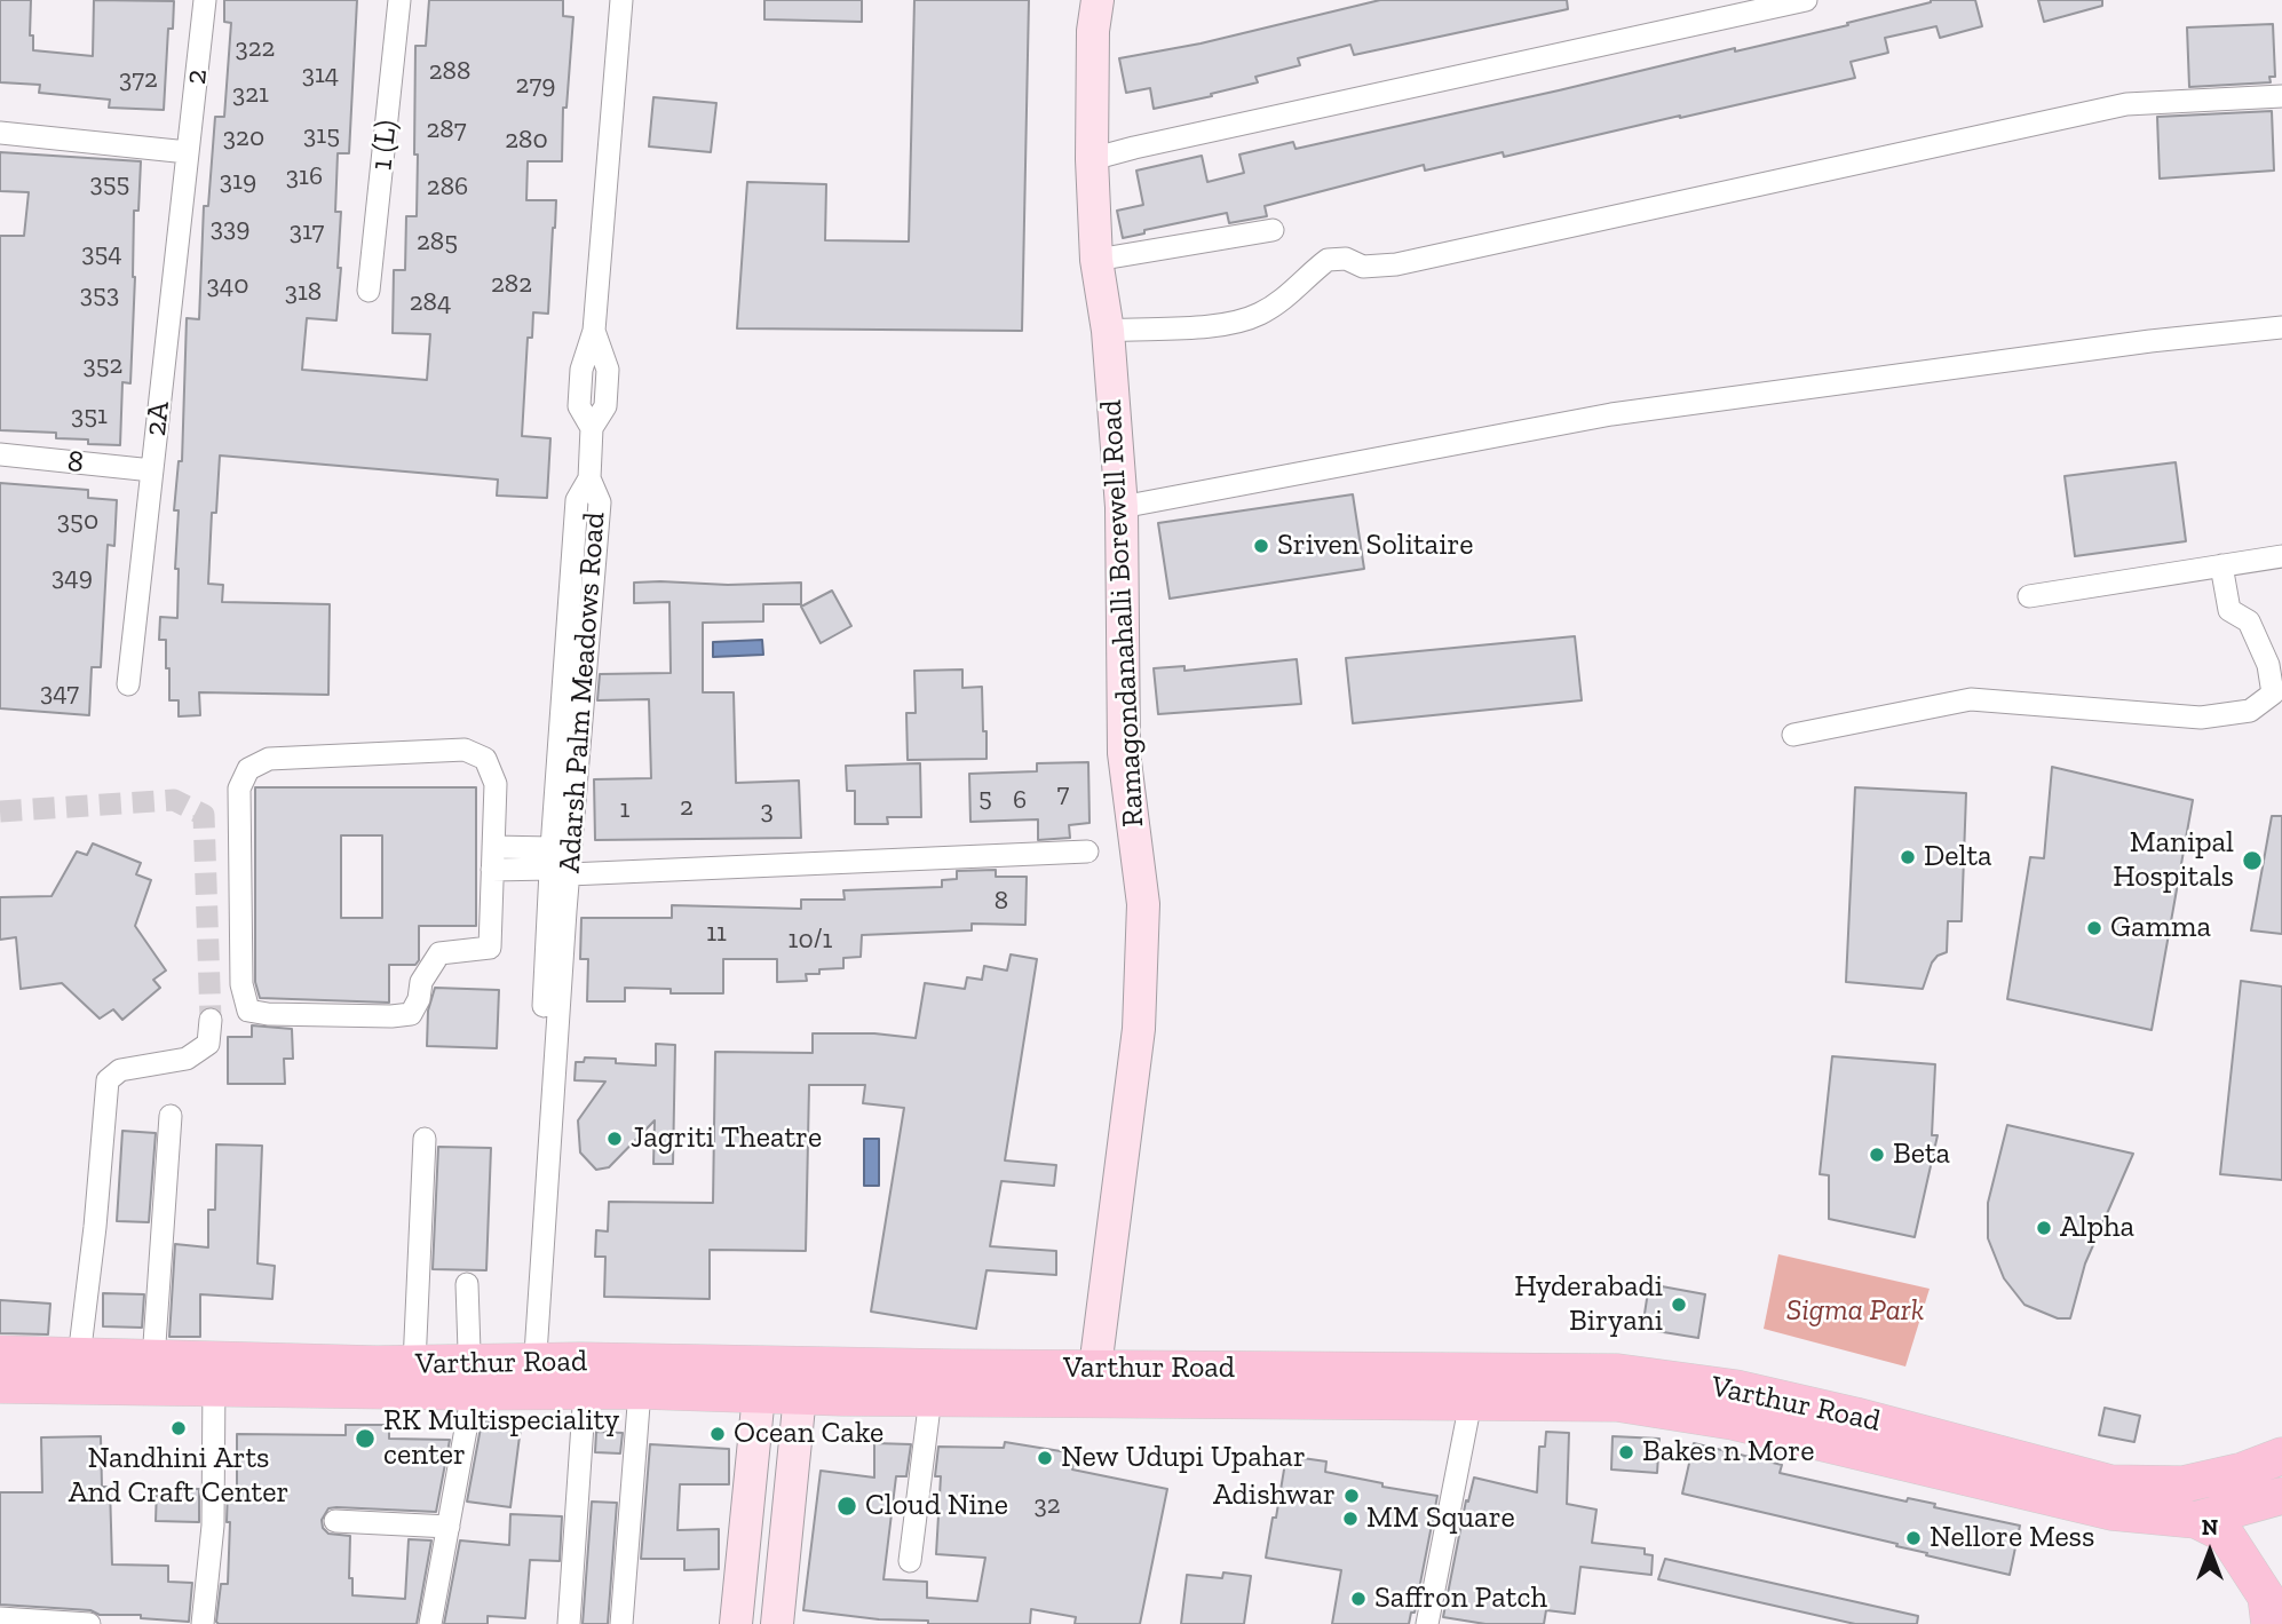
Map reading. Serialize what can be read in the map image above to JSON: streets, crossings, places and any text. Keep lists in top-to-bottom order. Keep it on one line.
{"streets":{"main road":["Varthur Road"],"street":["2","1 (L)","2A","8","Ramagondanahalli Borewell Road","Adarsh Palm Meadows Road"]},"crossings":[["2","2A"],["2A","8"],["Ramagondanahalli Borewell Road","Varthur Road"],["Adarsh Palm Meadows Road","Varthur Road"]],"parks":["Sigma Park"],"places":["Sriven Solitaire","Delta","Manipal Hospitals","Gamma","Jagriti Theatre","Beta","Alpha","Hyderabadi Biryani","Nandhini Arts And Craft Center","Ocean Cake","RK Multispeciality center","Bakes n More","New Udupi Upahar","Adishwar","Cloud Nine","MM Square","Nellore Mess","Saffron Patch"],"house_numbers":["322","288","314","372","279","321","287","315","320","280","316","319","355","286","339","317","285","354","282","340","318","353","284","352","351","350","349","347","7","5","6","2","1","3","8","11","10/1","32"],"north":"top"}
